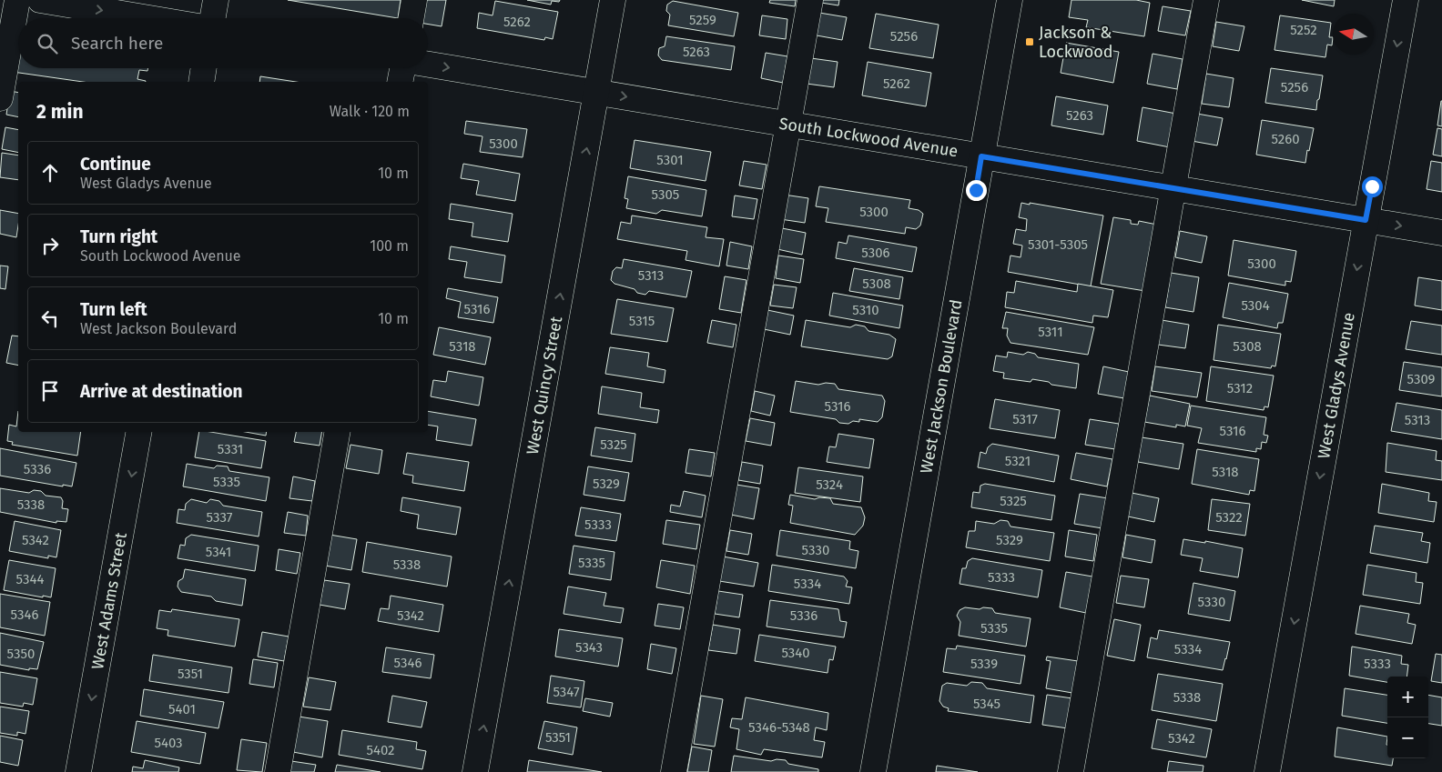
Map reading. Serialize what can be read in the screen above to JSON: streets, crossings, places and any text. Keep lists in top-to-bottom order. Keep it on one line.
{"streets":{"street":["South Lockwood Avenue","West Quincy Street","West Gladys Avenue","West Jackson Boulevard","West Adams Street"]},"crossings":[["South Lockwood Avenue","West Quincy Street"],["South Lockwood Avenue","West Gladys Avenue"],["South Lockwood Avenue","West Jackson Boulevard"]],"one_way":["South Lockwood Avenue"],"places":{"transit":["Jackson & Lockwood"]},"house_numbers":["5259","5262","5252","5256","5263","5262","5256","5263","5260","5300","5301","5305","5300","5301-5305","5306","5300","5313","5308","5304","5316","5310","5315","5311","5318","5308","5309","5312","5316","5317","5313","5316","5325","5331","5321","5336","5318","5335","5329","5324","5325","5338","5337","5322","5333","5342","5329","5330","5341","5335","5338","5333","5344","5334","5330","5346","5342","5336","5335","5343","5334","5340","5350","5346","5339","5333","5351","5347","5338","5345","5401","5346-5348","5351","5342","5403","5402"],"north":"left","page":{"search":"Search here","heading":["2 min","Walk · 120 m"],"list":[["Continue","West Gladys Avenue","10 m"],["Turn right","South Lockwood Avenue","100 m"],["Turn left","West Jackson Boulevard","10 m"],"Arrive at destination"],"map_buttons":["+","−"]}}
